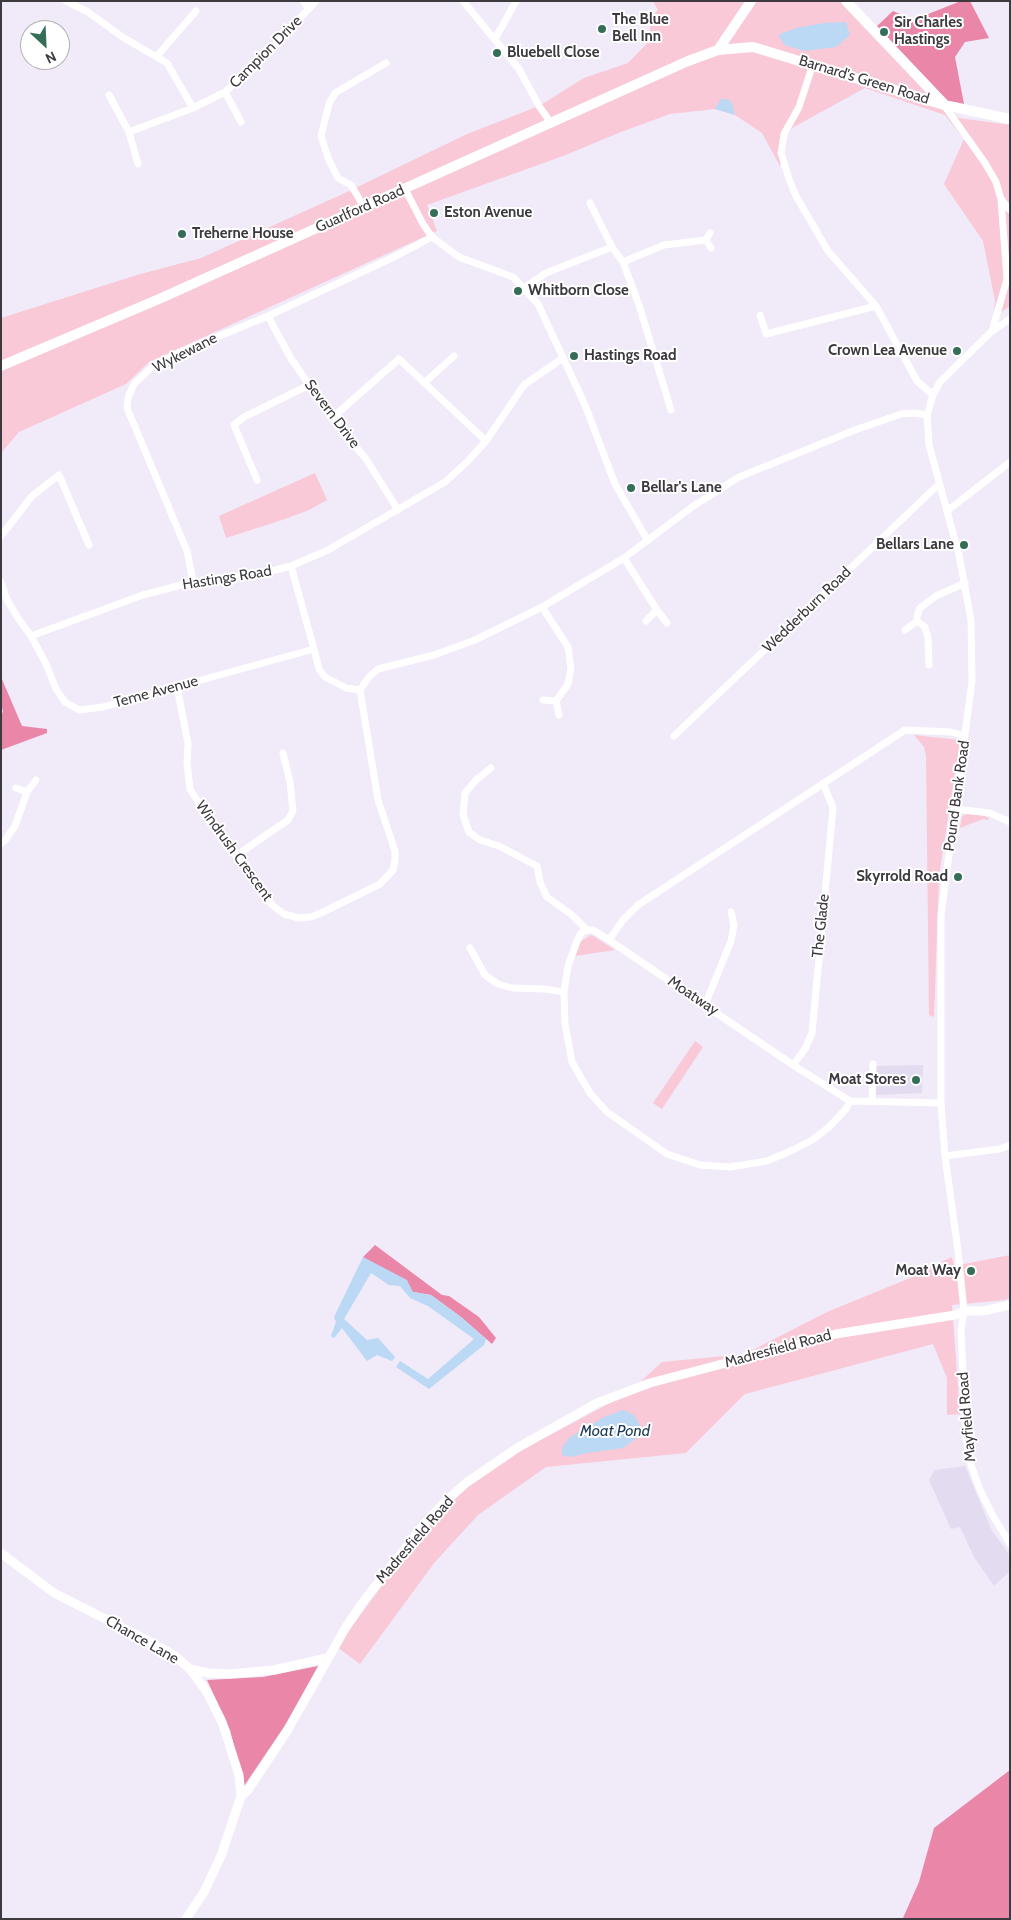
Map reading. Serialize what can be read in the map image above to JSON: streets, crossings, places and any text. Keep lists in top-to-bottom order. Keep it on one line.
{"streets":{"main road":["Barnard's Green Road","Guarlford Road"],"street":["Campion Drive","Wykewane","Severn Drive","Hastings Road","Wedderburn Road","Teme Avenue","Pound Bank Road","Windrush Crescent","The Glade","Moatway","Madresfield Road","Mayfield Road","Chance Lane"]},"crossings":[["Barnard's Green Road","Guarlford Road"],["Wykewane","Severn Drive"],["Wykewane","Hastings Road"],["Severn Drive","Hastings Road"],["Hastings Road","Teme Avenue"],["Wedderburn Road","Pound Bank Road"],["Teme Avenue","Windrush Crescent"],["Pound Bank Road","Madresfield Road"],["Pound Bank Road","Mayfield Road"],["The Glade","Moatway"],["Madresfield Road","Mayfield Road"],["Madresfield Road","Chance Lane"]],"water":["Moat Pond"],"places":["The Blue Bell Inn","Sir Charles Hastings","Bluebell Close","Eston Avenue","Treherne House","Whitborn Close","Crown Lea Avenue","Hastings Road","Bellar's Lane","Bellars Lane","Skyrrold Road","Moat Stores","Moat Way"],"north":"bottom right"}
